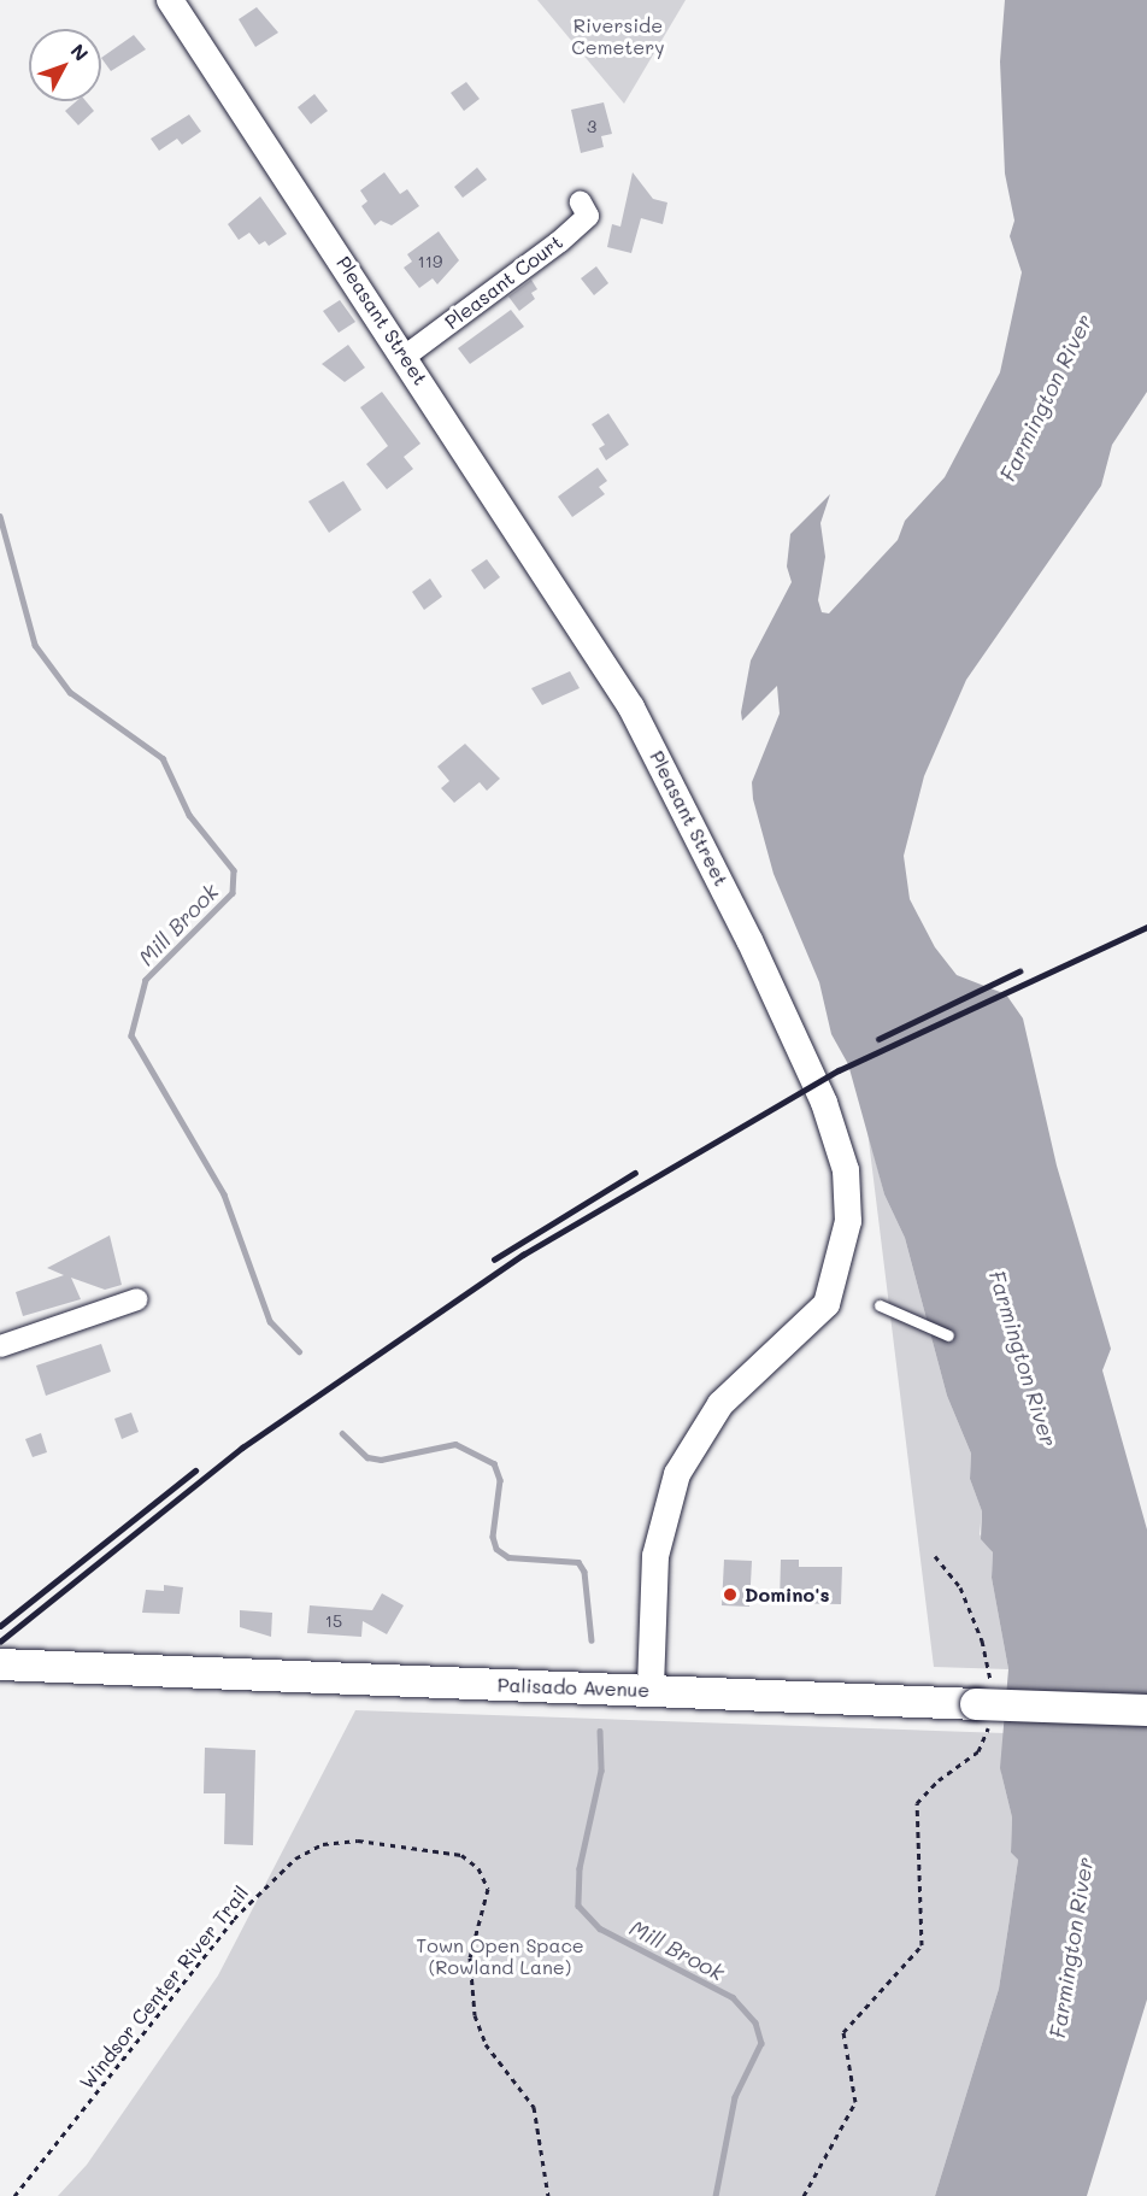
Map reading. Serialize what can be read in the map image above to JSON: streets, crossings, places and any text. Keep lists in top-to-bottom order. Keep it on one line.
{"streets":{"main road":["Palisado Avenue"],"street":["Pleasant Court","Pleasant Street"],"path":["Windsor Center River Trail"]},"crossings":[["Pleasant Court","Pleasant Street"],["Pleasant Street","Palisado Avenue"]],"water":["Farmington River","Mill Brook"],"parks":["Riverside Cemetery","Town Open Space (Rowland Lane)"],"places":["Domino's"],"house_numbers":["3","119","15"],"north":"top right"}
